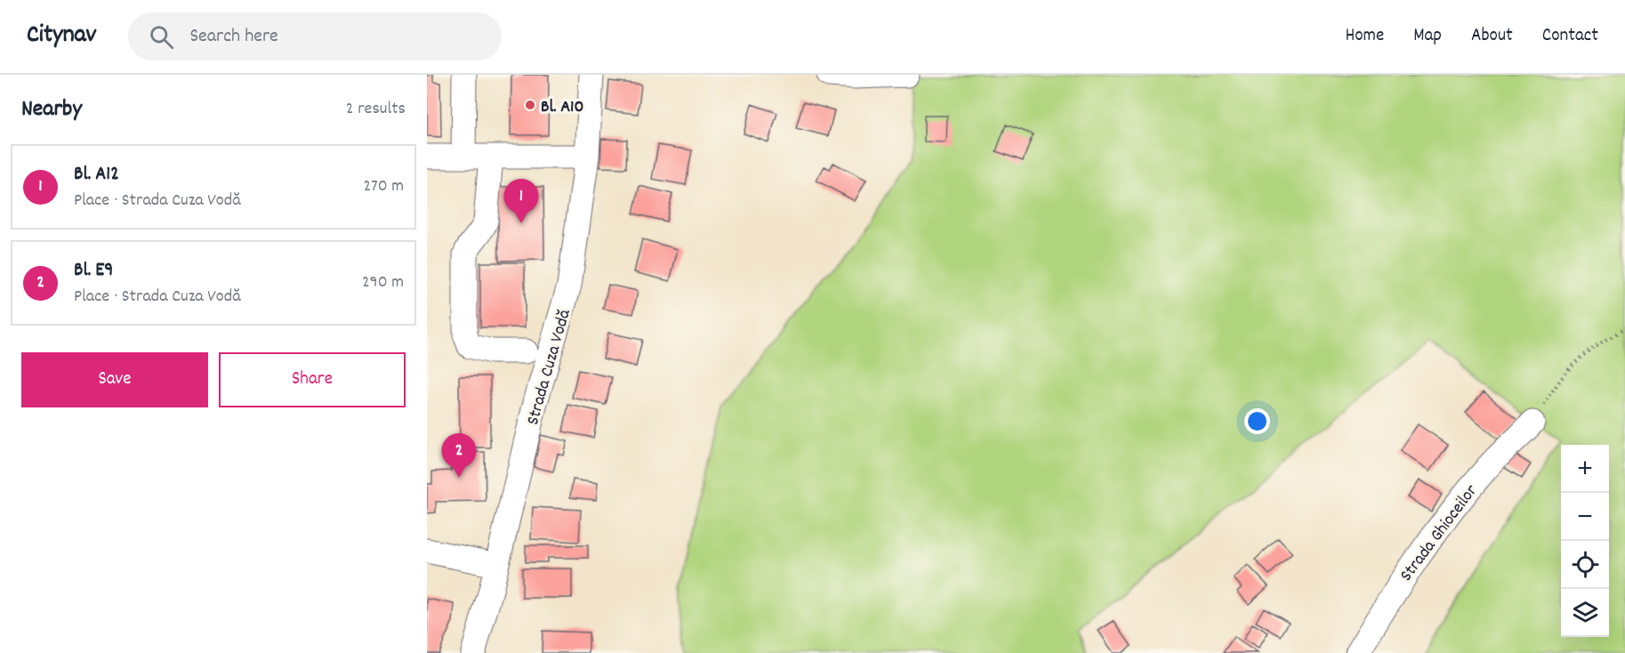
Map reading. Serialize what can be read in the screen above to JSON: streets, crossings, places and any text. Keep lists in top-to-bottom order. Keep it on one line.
{"streets":{"street":["Strada Cuza Vodă","Strada Ghioceilor"]},"places":["Bl. A10"],"page":{"header":"Citynav","search":"Search here","nav":["Home","Map","About","Contact"],"heading":["Nearby","2 results"],"list":[{"mark":"1","name":"Bl. A12","note":"Place · Strada Cuza Vodă","value":"270 m"},{"mark":"2","name":"Bl. E9","note":"Place · Strada Cuza Vodă","value":"290 m"}],"pins":["1","2"],"buttons":["Save","Share"],"map_buttons":["+","−"]}}
